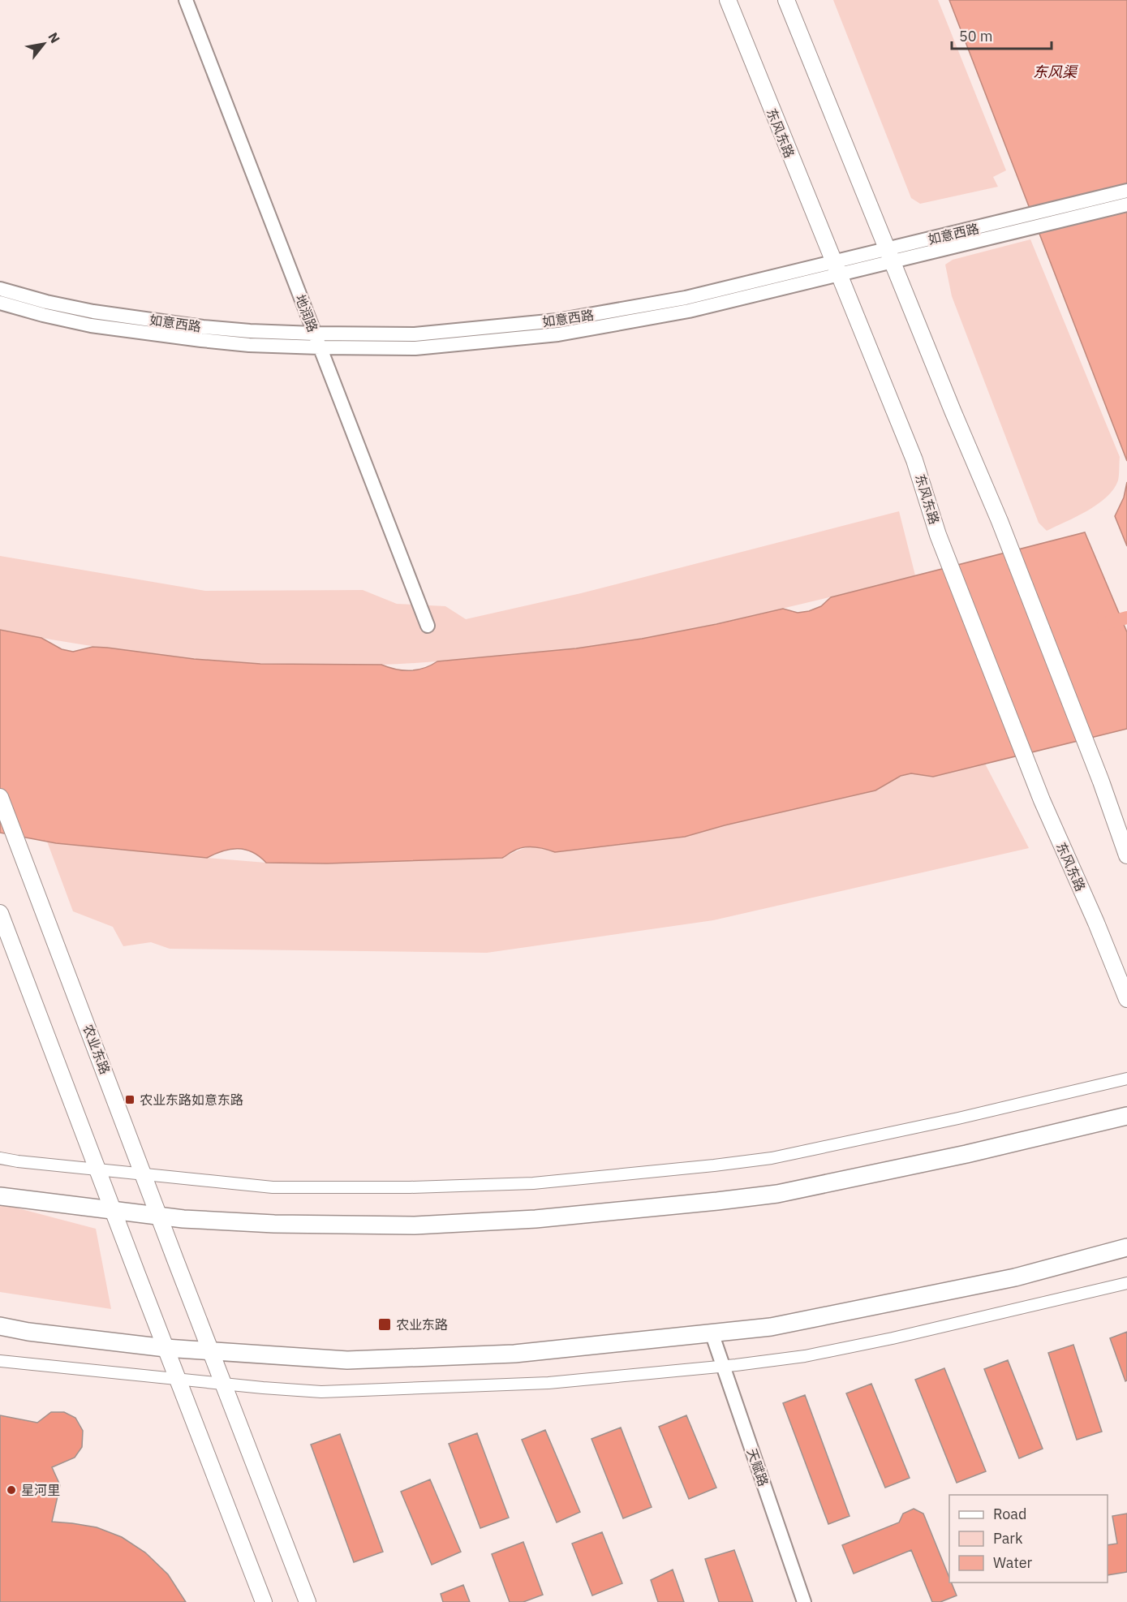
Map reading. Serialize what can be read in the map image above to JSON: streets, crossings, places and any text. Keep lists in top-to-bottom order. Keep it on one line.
{"streets":{"main road":["东风东路","农业东路"],"street":["如意西路","地润路","天赋路"]},"crossings":[["东风东路","如意西路"],["如意西路","地润路"]],"water":["东风渠"],"places":{"transit":["农业东路如意东路","农业东路"],"other":["星河里"]},"legend":["Road","Park","Water"],"scale_bar":"50 m","north":"top right"}
